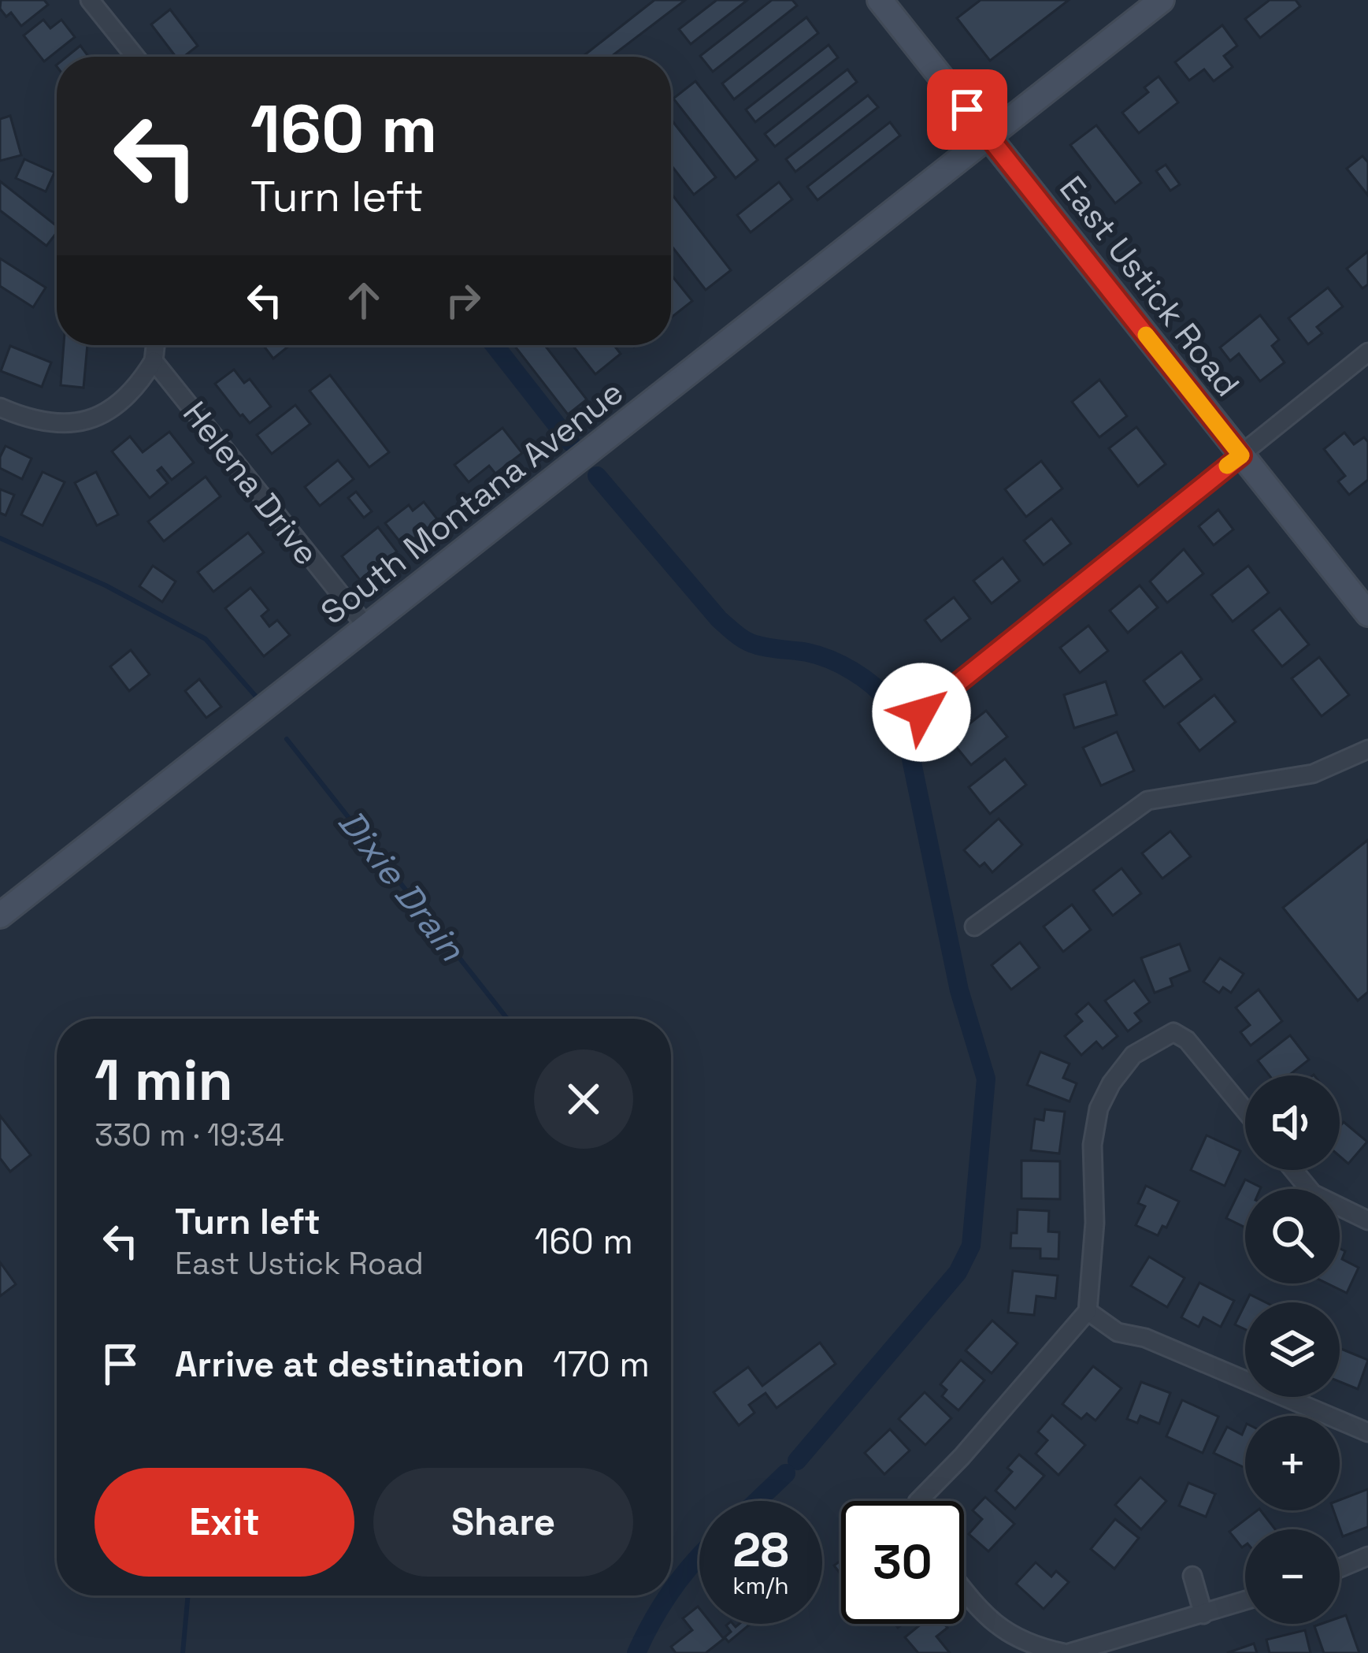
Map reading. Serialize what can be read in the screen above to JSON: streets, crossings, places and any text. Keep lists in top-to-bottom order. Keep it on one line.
{"streets":{"street":["East Ustick Road","Helena Drive","South Montana Avenue"]},"crossings":[["East Ustick Road","South Montana Avenue"],["Helena Drive","South Montana Avenue"]],"water":["Dixie Drain"],"page":{"turn":["160 m","Turn left"],"heading":["1 min","330 m · 19:34"],"map_buttons":["+","−"],"list":[{"name":"Turn left","note":"East Ustick Road","value":"160 m"},{"name":"Arrive at destination","value":"170 m"}],"buttons":["Exit","Share"],"speed":"28 km/h","limit":"30"}}
